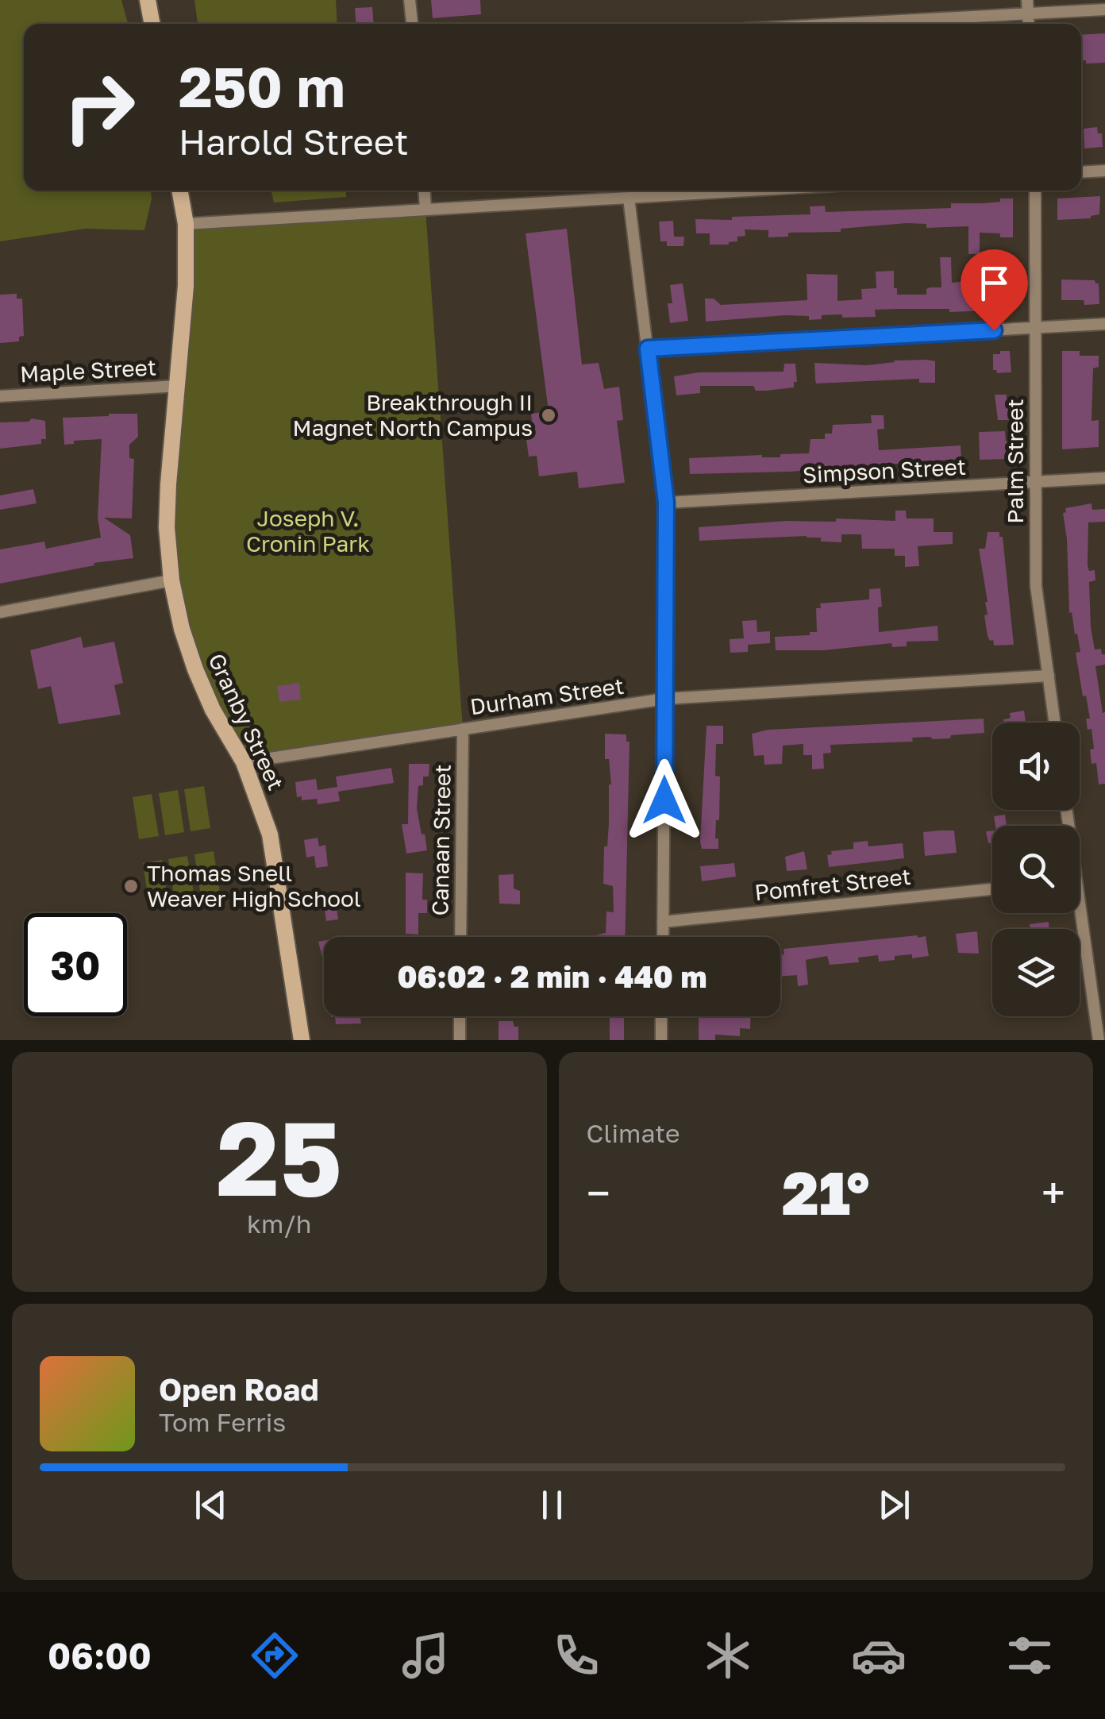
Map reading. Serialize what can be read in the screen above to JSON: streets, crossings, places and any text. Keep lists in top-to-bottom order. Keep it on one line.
{"streets":{"main road":["Granby Street"],"street":["Maple Street","Palm Street","Simpson Street","Durham Street","Canaan Street","Pomfret Street"]},"crossings":[["Maple Street","Granby Street"],["Palm Street","Simpson Street"],["Palm Street","Durham Street"],["Durham Street","Granby Street"],["Durham Street","Canaan Street"]],"parks":["Joseph V. Cronin Park"],"places":["Breakthrough II Magnet North Campus","Thomas Snell Weaver High School"],"page":{"turn":["250 m","Harold Street"],"limit":"30","trip":"06:02 · 2 min · 440 m","tile":[["25","km/h"],"Climate"],"heat":["−","21°","+"],"song":["Open Road","Tom Ferris"],"tabs":"06:00"}}
